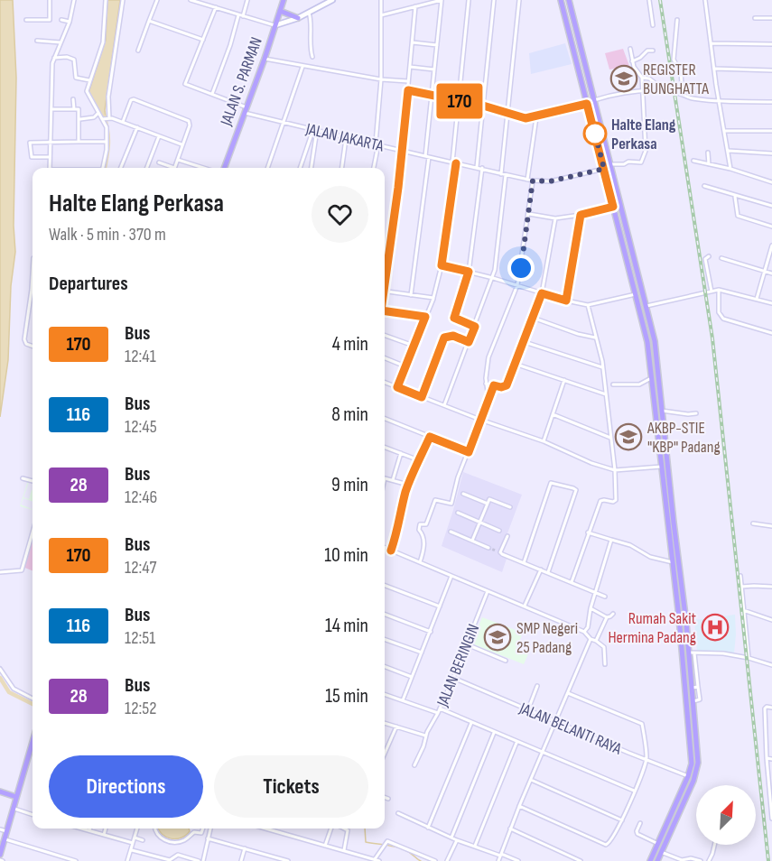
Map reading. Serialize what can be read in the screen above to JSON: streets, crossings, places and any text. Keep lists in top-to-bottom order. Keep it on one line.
{"streets":{"main road":["JALAN S. PARMAN"],"street":["JALAN JAKARTA","JALAN BERINGIN","JALAN BELANTI RAYA"]},"crossings":[["JALAN S. PARMAN","JALAN JAKARTA"],["JALAN BERINGIN","JALAN BELANTI RAYA"]],"places":{"school or university":["REGISTER BUNGHATTA","AKBP-STIE \"KBP\" Padang","SMP Negeri 25 Padang"],"other":["Halte Elang Perkasa"],"hospital":["Rumah Sakit Hermina Padang"]},"lines":["bus line 170"],"north":"top right","page":{"on_map":"170","heading":[["Halte Elang Perkasa","Walk · 5 min · 370 m"],"Departures"],"list":[{"mark":"170","name":"Bus","note":"12:41","value":"4 min"},{"mark":"116","name":"Bus","note":"12:45","value":"8 min"},{"mark":"28","name":"Bus","note":"12:46","value":"9 min"},{"mark":"170","name":"Bus","note":"12:47","value":"10 min"},{"mark":"116","name":"Bus","note":"12:51","value":"14 min"},{"mark":"28","name":"Bus","note":"12:52","value":"15 min"}],"buttons":["Directions","Tickets"]}}
